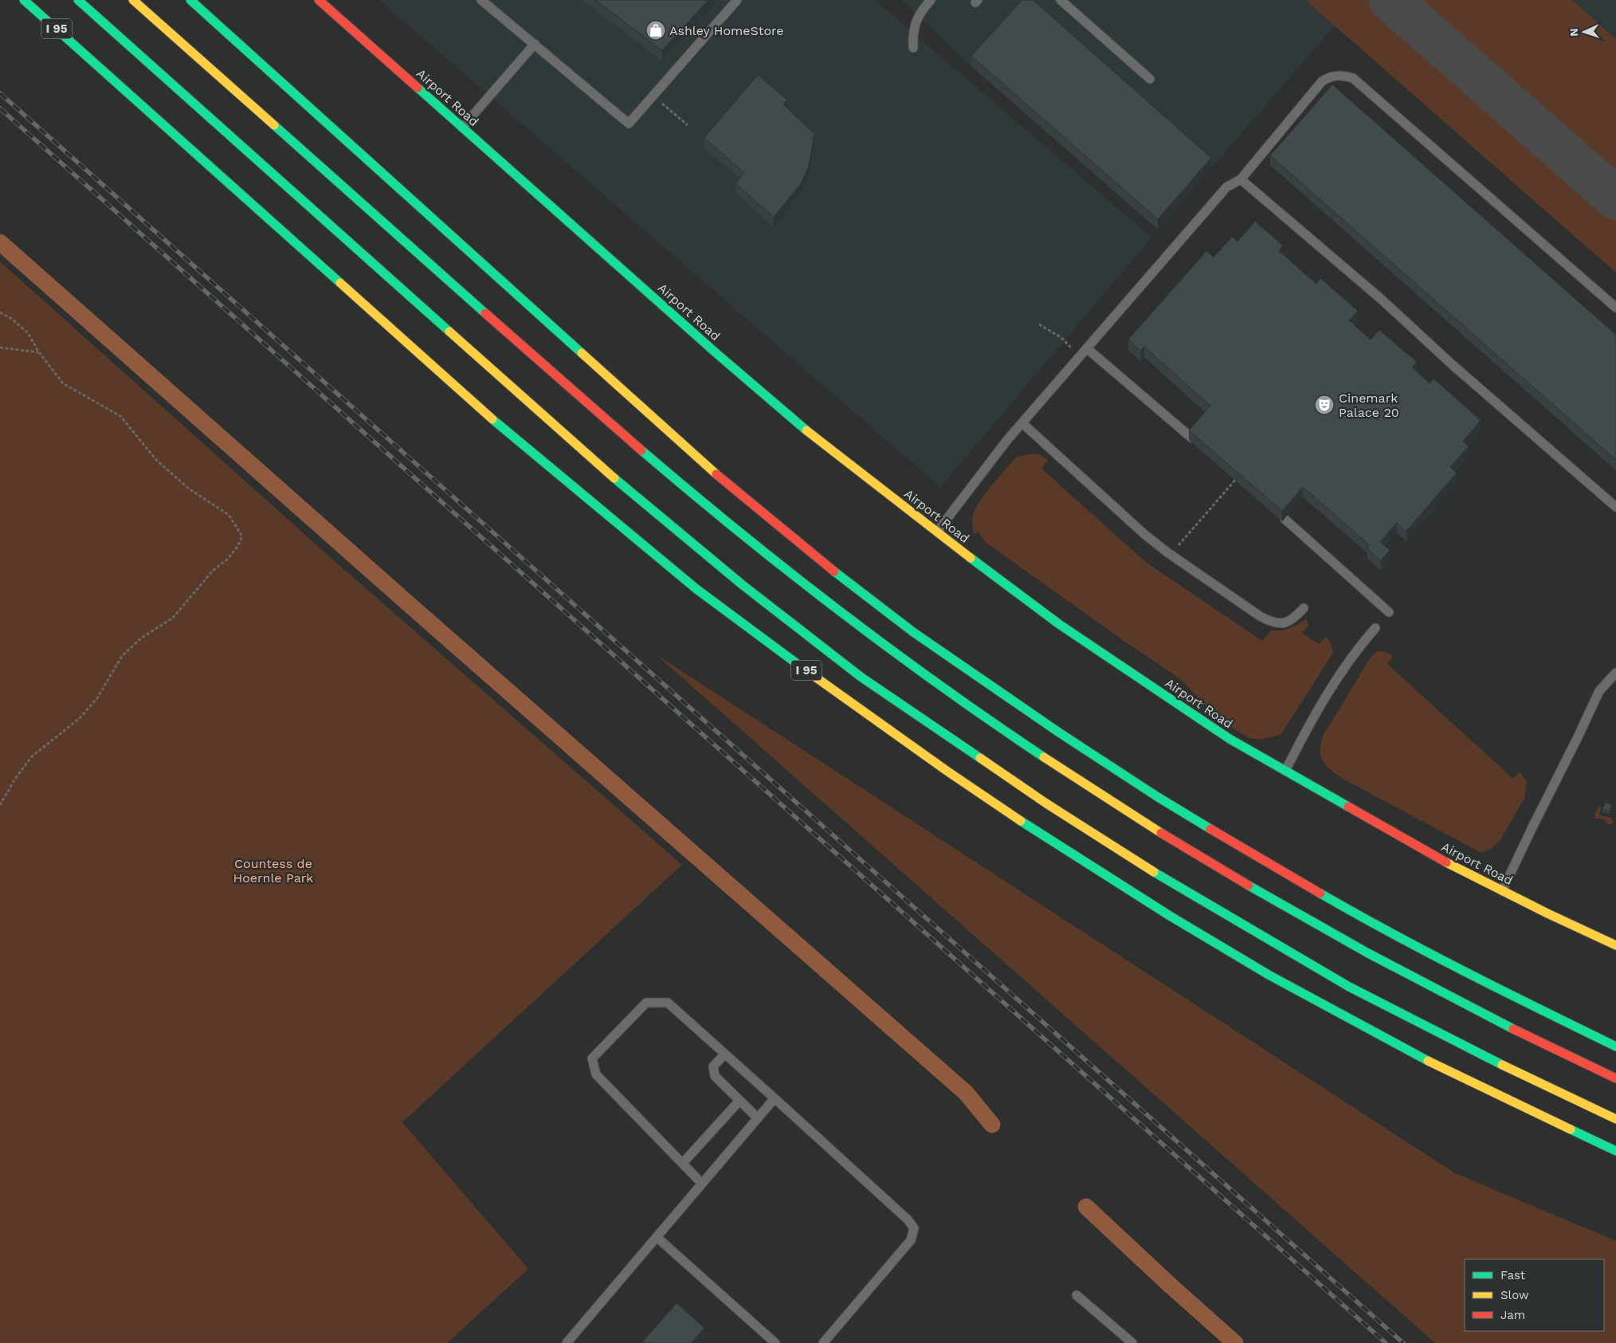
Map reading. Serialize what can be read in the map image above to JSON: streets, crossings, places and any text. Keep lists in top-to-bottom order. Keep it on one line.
{"streets":{"main road":["I 95","Airport Road"]},"parks":["Countess de Hoernle Park"],"places":{"shop":["Ashley HomeStore"],"theatre":["Cinemark Palace 20"]},"legend":["Fast","Slow","Jam"],"north":"left"}
